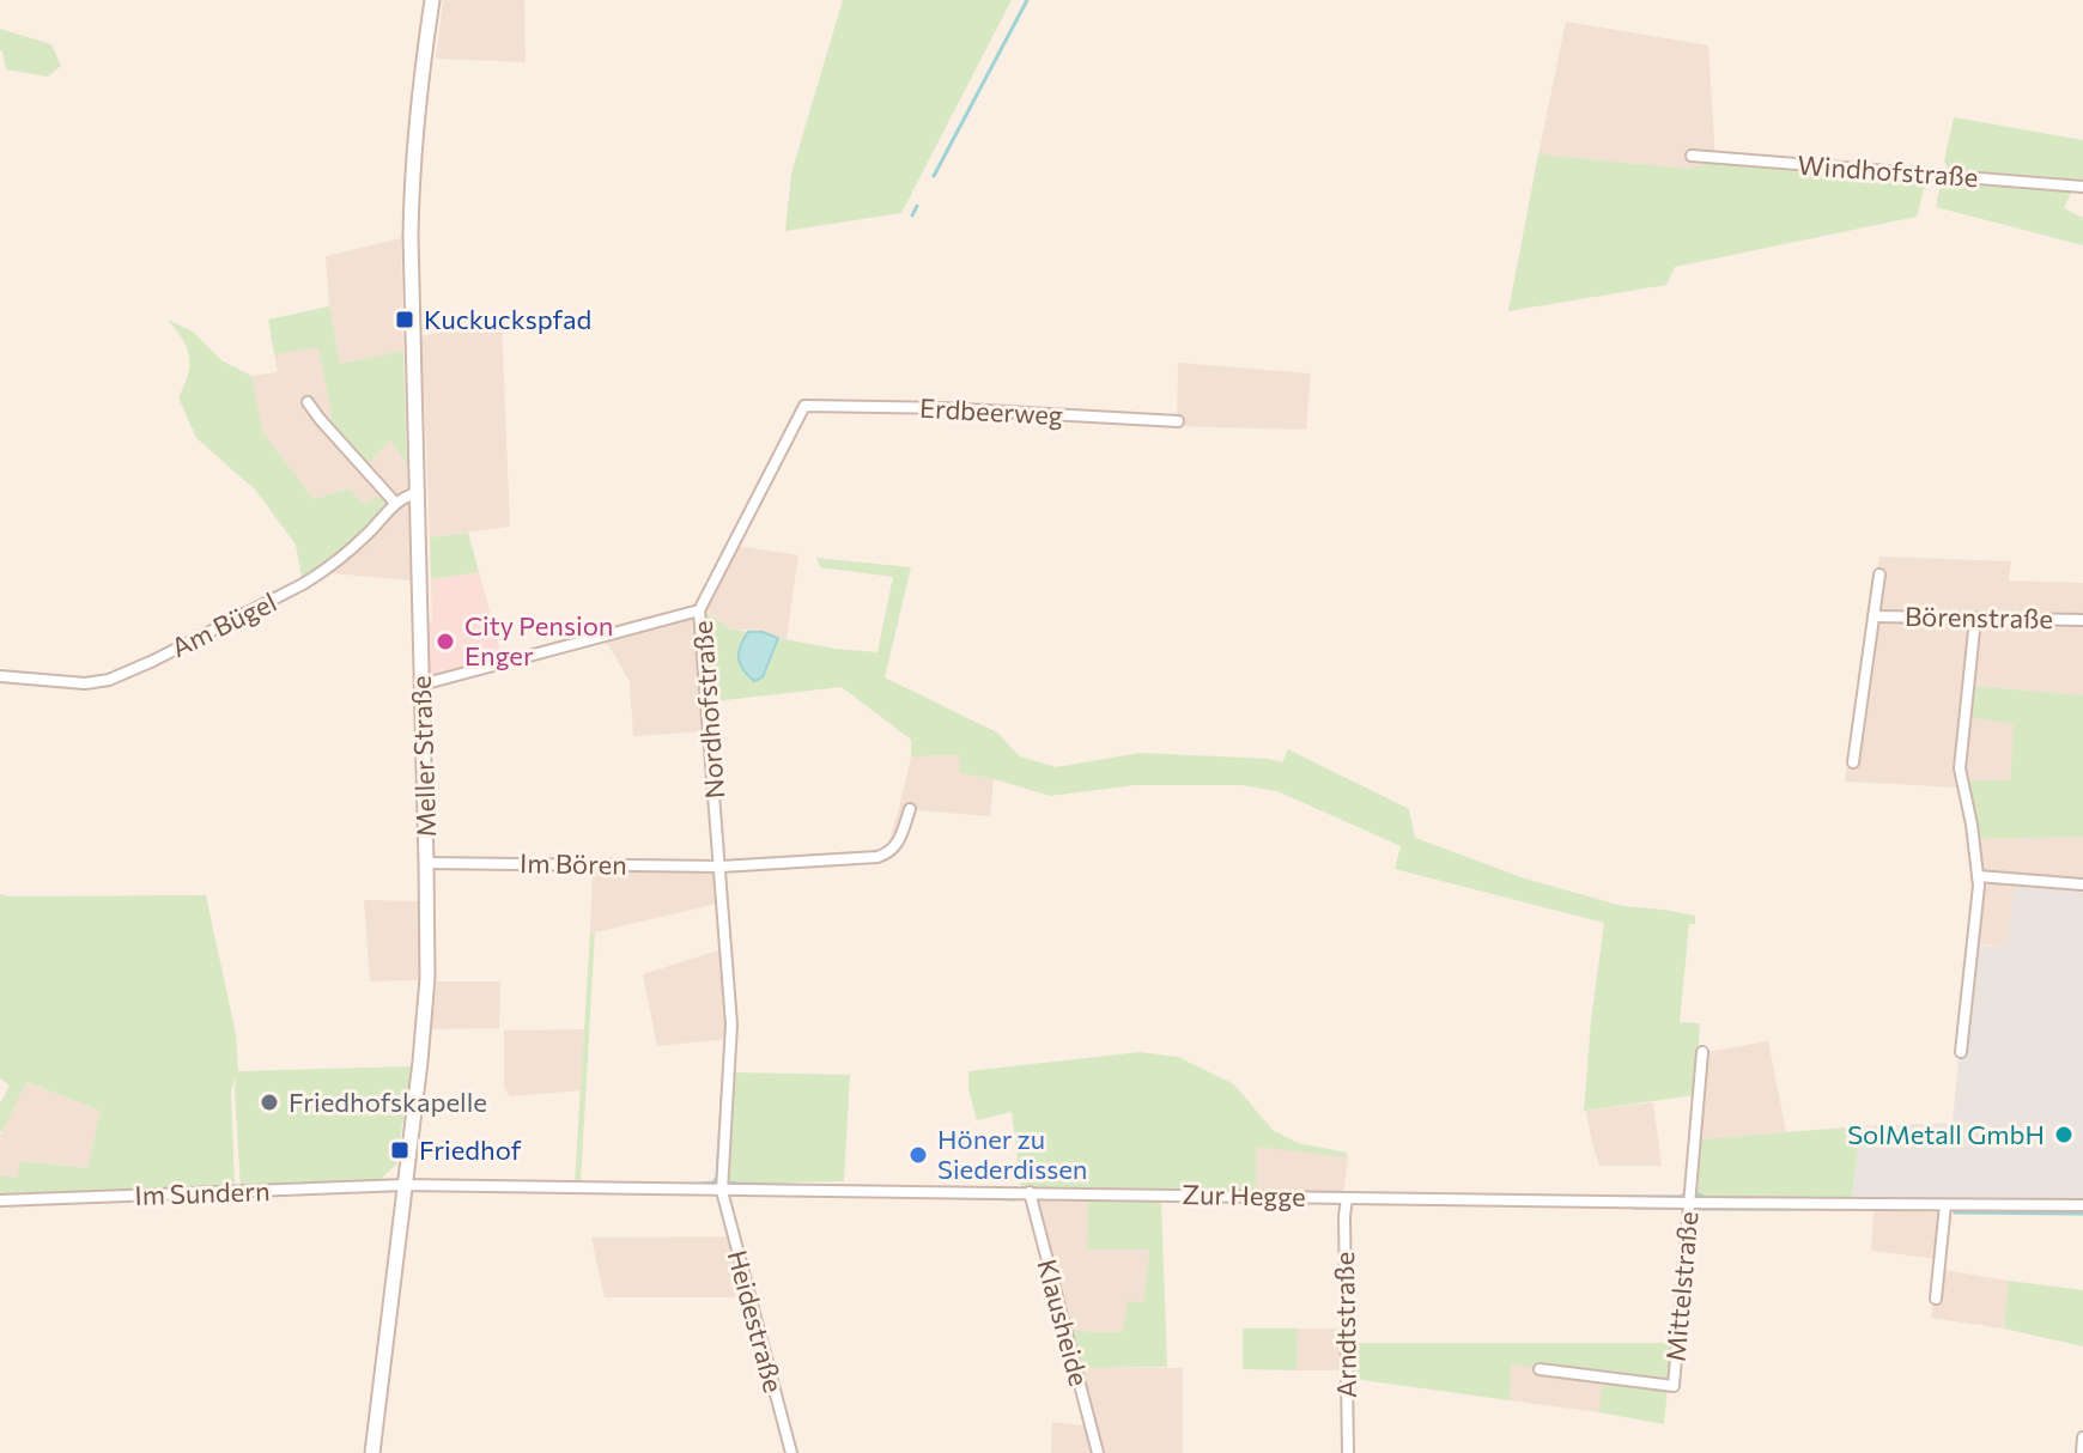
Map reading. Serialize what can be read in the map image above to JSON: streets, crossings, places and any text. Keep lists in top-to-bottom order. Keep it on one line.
{"streets":{"main road":["Meller Straße"],"street":["Windhofstraße","Erdbeerweg","Börenstraße","Am Bügel","Nordhofstraße","Im Bören","Im Sundern","Zur Hegge","Mittelstraße","Heidestraße","Klausheide","Arndtstraße"]},"crossings":[["Erdbeerweg","Nordhofstraße"],["Am Bügel","Meller Straße"],["Nordhofstraße","Im Bören"],["Nordhofstraße","Zur Hegge"],["Nordhofstraße","Heidestraße"],["Meller Straße","Im Bören"],["Meller Straße","Im Sundern"],["Meller Straße","Zur Hegge"],["Im Sundern","Zur Hegge"],["Zur Hegge","Mittelstraße"],["Zur Hegge","Heidestraße"],["Zur Hegge","Klausheide"],["Zur Hegge","Arndtstraße"]],"places":{"transit":["Kuckuckspfad","Friedhof"],"other":["City Pension Enger","Friedhofskapelle","SolMetall GmbH","Höner zu Siederdissen"]}}
